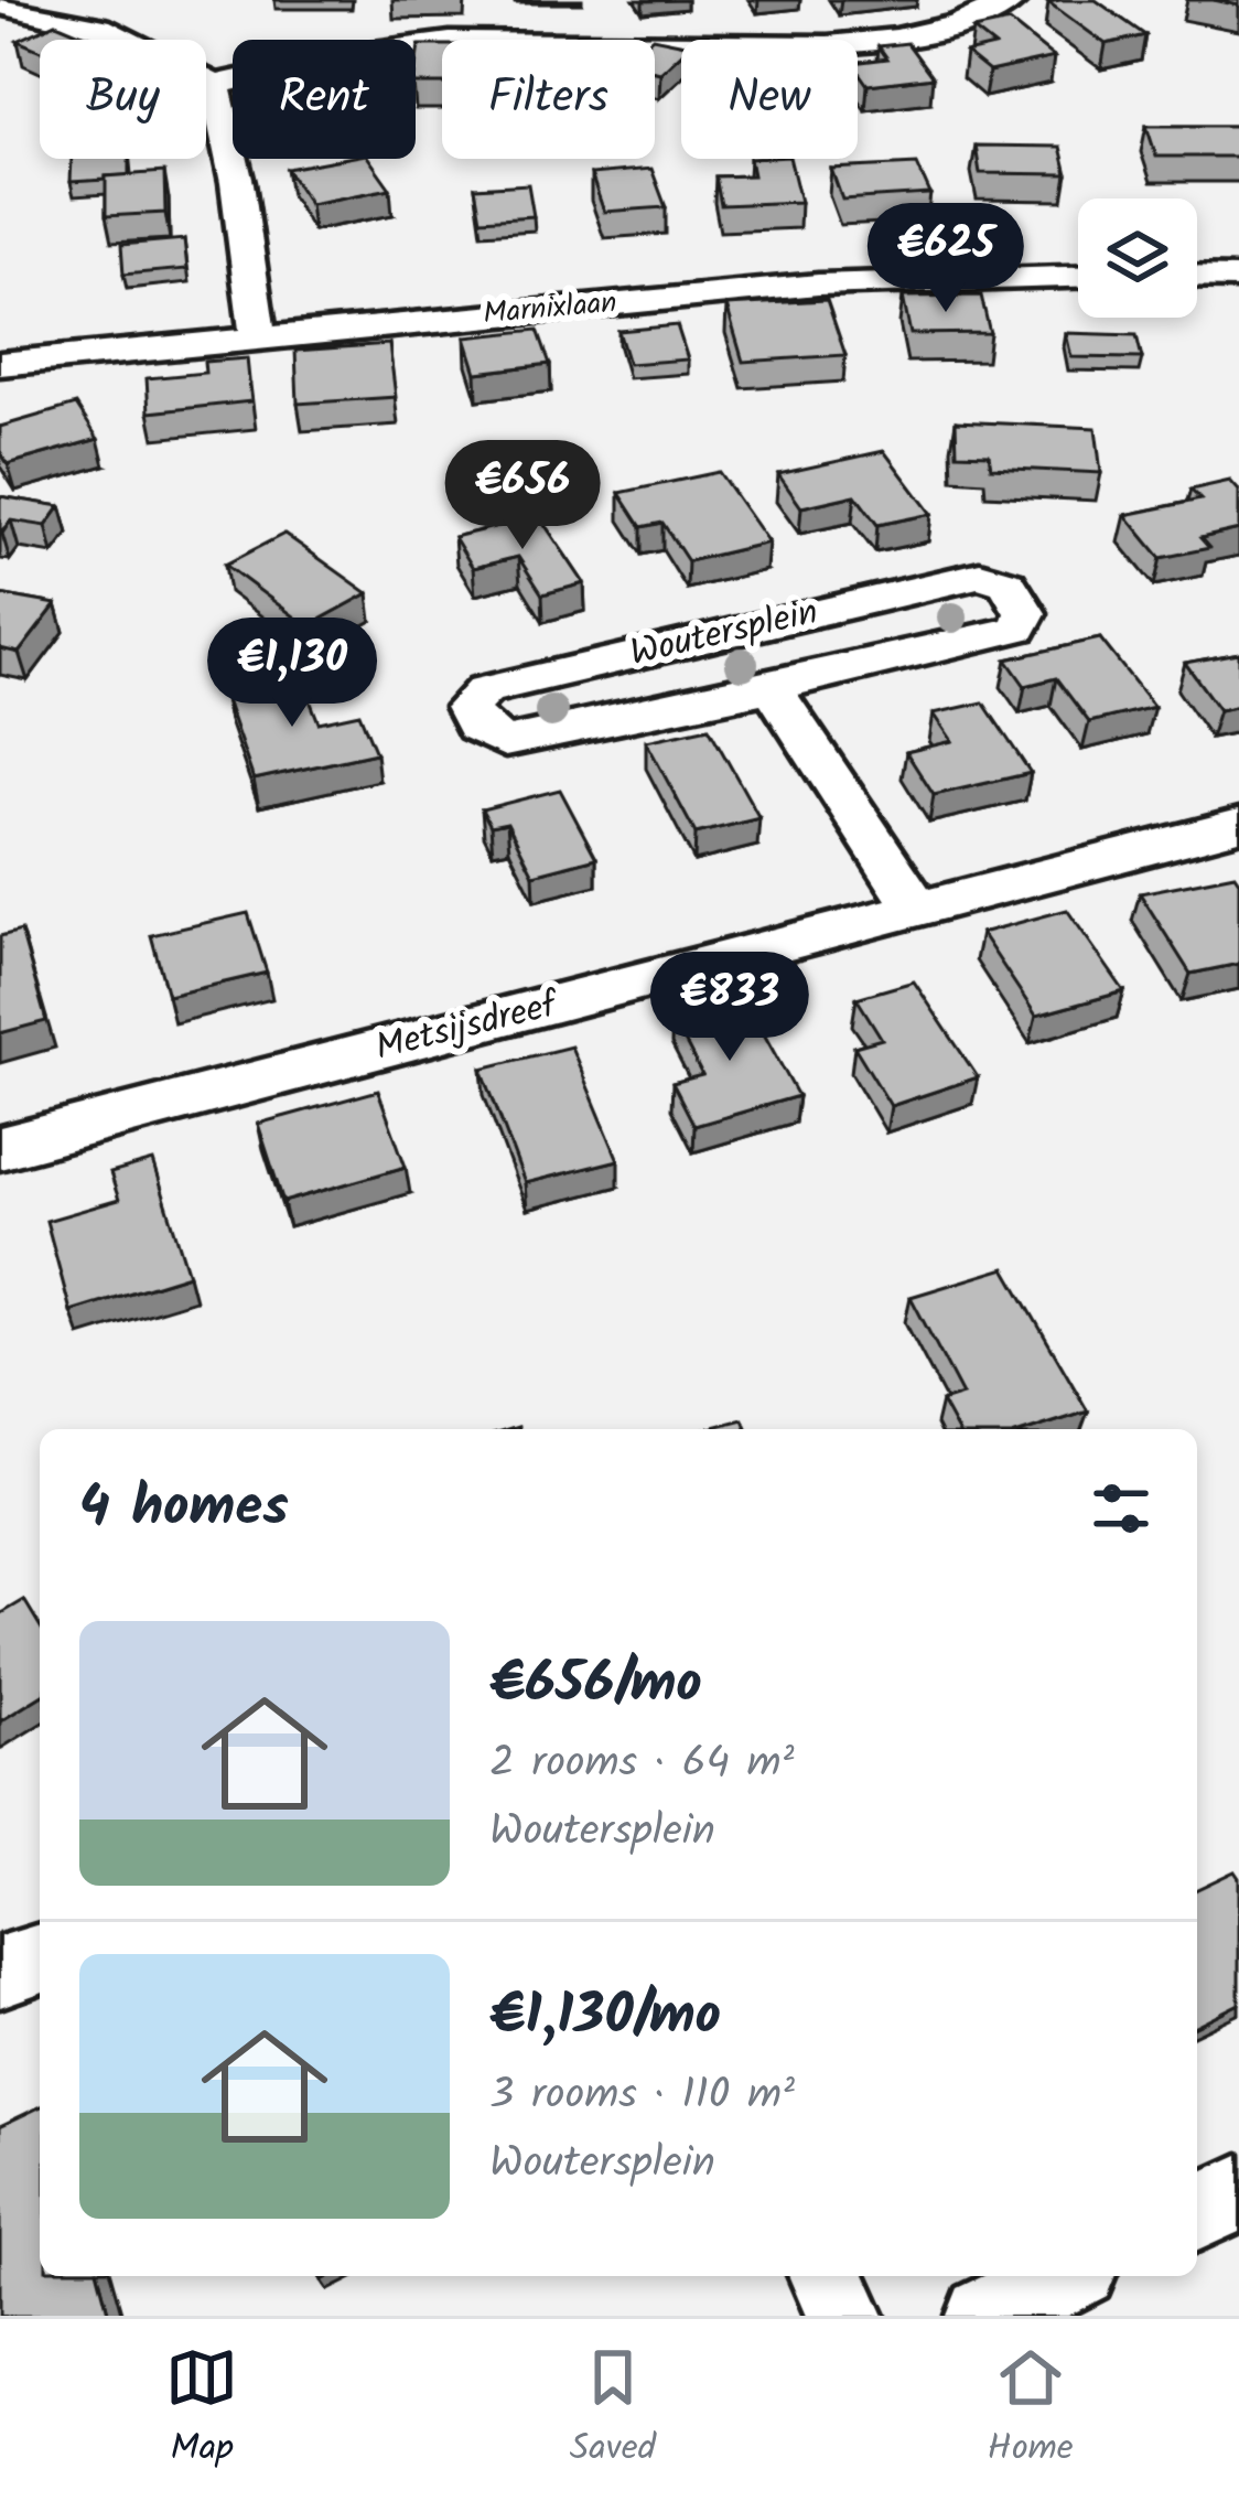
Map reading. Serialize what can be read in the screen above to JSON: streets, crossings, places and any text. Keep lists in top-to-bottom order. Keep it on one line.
{"streets":{"street":["Marnixlaan","Woutersplein","Metsijsdreef"]},"crossings":[["Woutersplein","Metsijsdreef"]],"page":{"chip":["Buy","Rent","Filters","New"],"price":["€625","€656","€1,130","€833"],"heading":"4 homes","list":[{"name":"€656/mo","note":"2 rooms · 64 m² · Woutersplein"},{"name":"€1,130/mo","note":"3 rooms · 110 m² · Woutersplein"}],"tabs":["Map","Saved","Home"]}}
